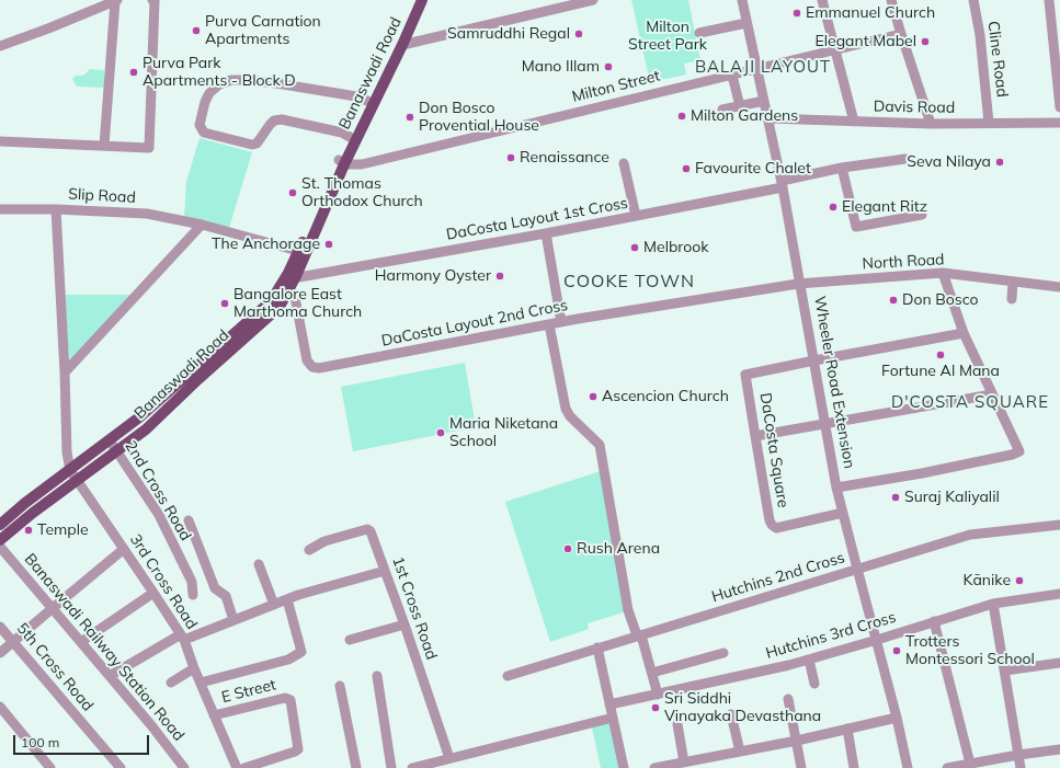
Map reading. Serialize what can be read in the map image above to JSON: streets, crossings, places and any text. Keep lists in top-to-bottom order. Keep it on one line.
{"streets":{"main road":["Banaswadi Road"],"street":["Cline Road","Milton Street","Davis Road","Slip Road","DaCosta Layout 1st Cross","North Road","DaCosta Layout 2nd Cross","Wheeler Road Extension","DaCosta Square","2nd Cross Road","Hutchins 2nd Cross","3rd Cross Road","1st Cross Road","Hutchins 3rd Cross","Banaswadi Railway Station Road","5th Cross Road","E Street"]},"crossings":[["Cline Road","Davis Road"],["Banaswadi Road","Milton Street"],["Banaswadi Road","Slip Road"],["Banaswadi Road","DaCosta Layout 1st Cross"],["Banaswadi Road","DaCosta Layout 2nd Cross"],["Banaswadi Road","2nd Cross Road"],["Banaswadi Road","3rd Cross Road"],["Milton Street","Wheeler Road Extension"],["Davis Road","Wheeler Road Extension"],["DaCosta Layout 1st Cross","Wheeler Road Extension"],["North Road","DaCosta Layout 2nd Cross"],["North Road","Wheeler Road Extension"],["DaCosta Layout 2nd Cross","Wheeler Road Extension"],["Wheeler Road Extension","DaCosta Square"],["Wheeler Road Extension","Hutchins 2nd Cross"],["Wheeler Road Extension","Hutchins 3rd Cross"],["3rd Cross Road","E Street"]],"districts":["BALAJI LAYOUT","COOKE TOWN","D'COSTA SQUARE"],"parks":["Milton Street Park"],"places":["Emmanuel Church","Purva Carnation Apartments","Samruddhi Regal","Elegant Mabel","Mano Illam","Purva Park Apartments - Block D","Milton Gardens","Don Bosco Provential House","Renaissance","Seva Nilaya","Favourite Chalet","St. Thomas Orthodox Church","Elegant Ritz","The Anchorage","Melbrook","Harmony Oyster","Don Bosco","Bangalore East Marthoma Church","Fortune Al Mana","Ascencion Church","Maria Niketana School","Suraj Kaliyalil","Temple","Rush Arena","Kānike","Trotters Montessori School","Sri Siddhi Vinayaka Devasthana"],"scale_bar":"100 m"}
